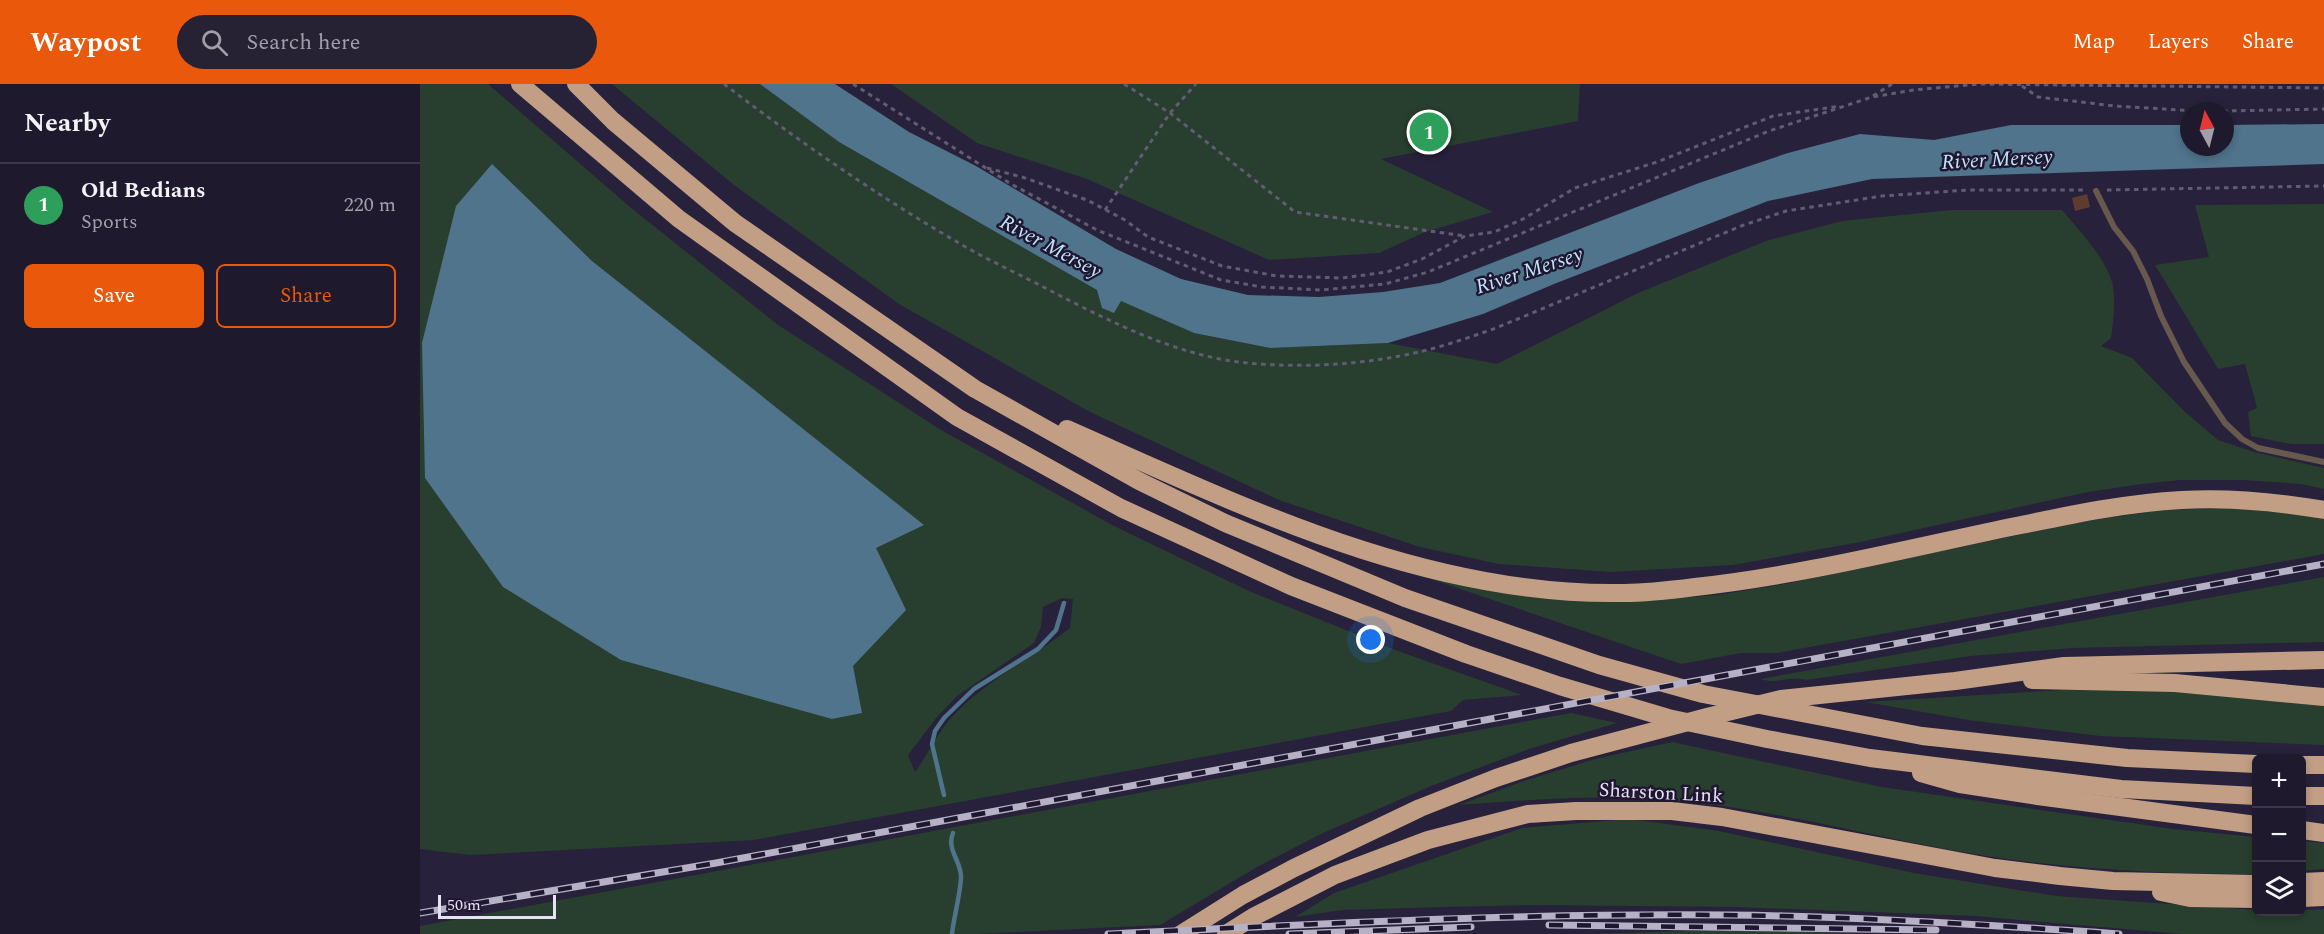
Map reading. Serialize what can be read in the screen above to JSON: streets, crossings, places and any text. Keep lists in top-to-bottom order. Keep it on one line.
{"streets":{"highway":["Sharston Link"]},"water":["River Mersey"],"scale_bar":"50 m","north":"top","page":{"header":"Waypost","search":"Search here","nav":["Map","Layers","Share"],"heading":"Nearby","pins":"1","list":[{"mark":"1","name":"Old Bedians","note":"Sports","value":"220 m"}],"buttons":["Save","Share"],"map_buttons":["+","−"],"scale":"50 m"}}
